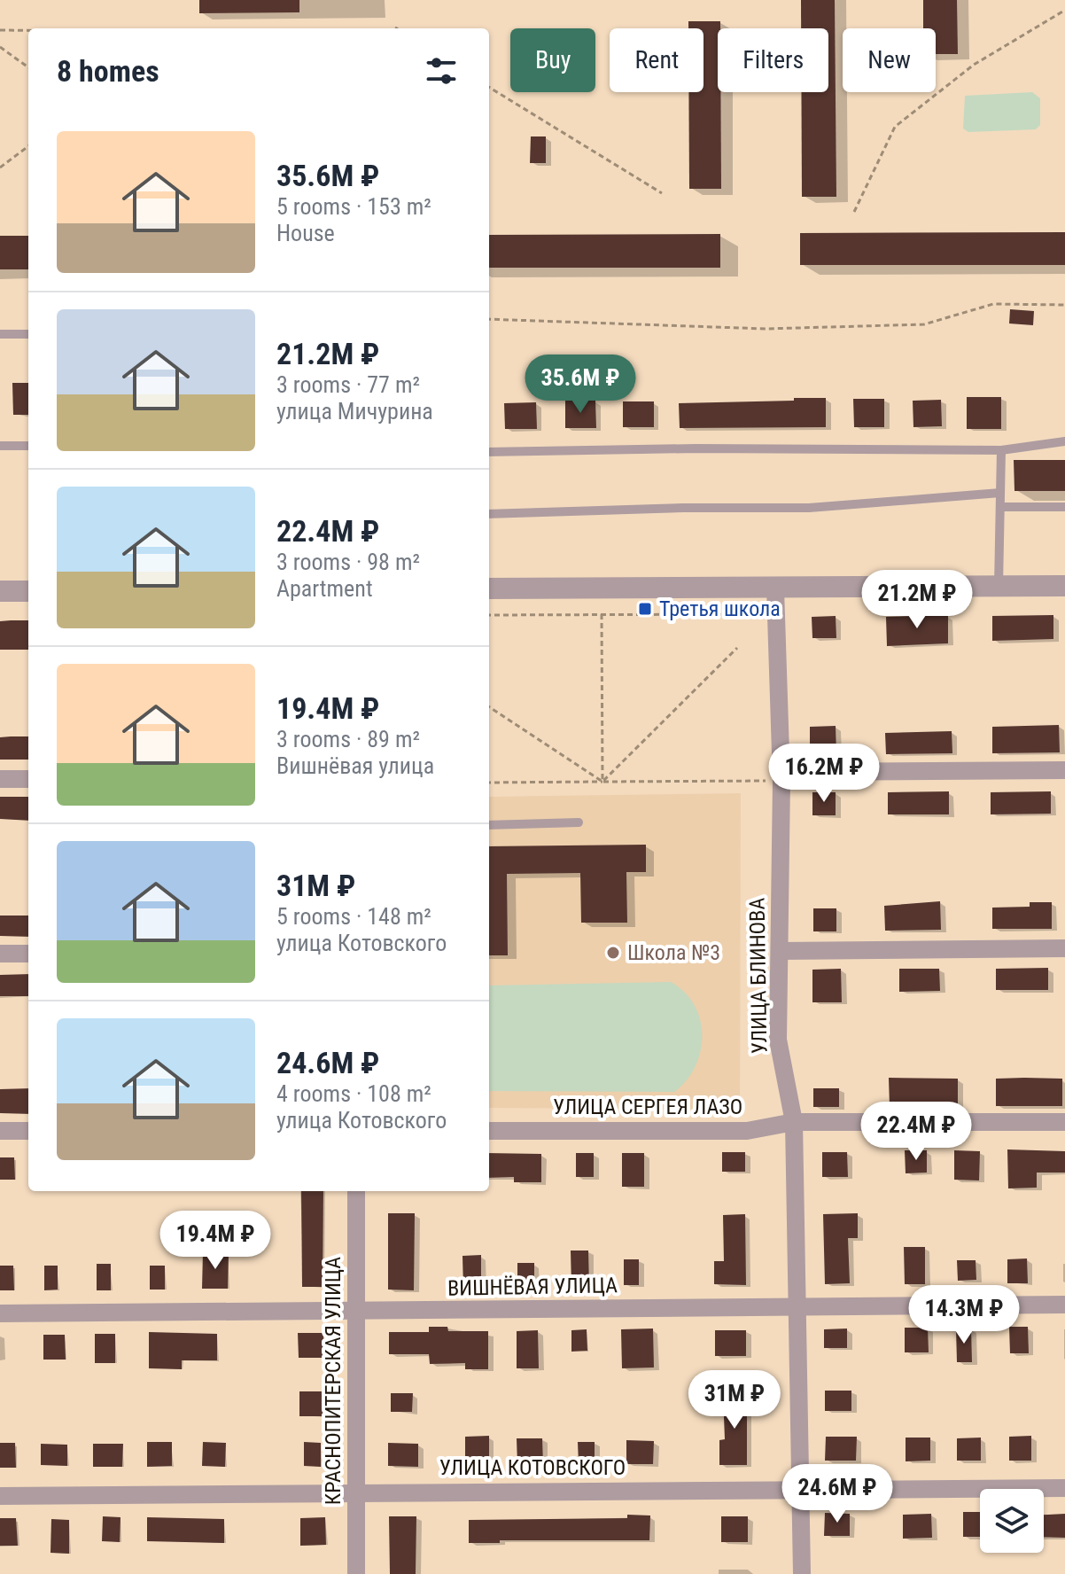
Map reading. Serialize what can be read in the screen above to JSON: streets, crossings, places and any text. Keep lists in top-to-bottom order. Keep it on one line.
{"streets":{"street":["УЛИЦА БЛИНОВА","УЛИЦА СЕРГЕЯ ЛАЗО","ВИШНЁВАЯ УЛИЦА","КРАСНОПИТЕРСКАЯ УЛИЦА","УЛИЦА КОТОВСКОГО"]},"crossings":[["УЛИЦА БЛИНОВА","УЛИЦА СЕРГЕЯ ЛАЗО"],["УЛИЦА БЛИНОВА","ВИШНЁВАЯ УЛИЦА"],["УЛИЦА БЛИНОВА","УЛИЦА КОТОВСКОГО"],["ВИШНЁВАЯ УЛИЦА","КРАСНОПИТЕРСКАЯ УЛИЦА"],["КРАСНОПИТЕРСКАЯ УЛИЦА","УЛИЦА КОТОВСКОГО"]],"places":{"transit":["Третья школа"],"other":["Школа №3"]},"page":{"chip":["Buy","Rent","Filters","New"],"heading":"8 homes","list":[{"name":"35.6M ₽","note":"5 rooms · 153 m² · House"},{"name":"21.2M ₽","note":"3 rooms · 77 m² · улица Мичурина"},{"name":"22.4M ₽","note":"3 rooms · 98 m² · Apartment"},{"name":"19.4M ₽","note":"3 rooms · 89 m² · Вишнёвая улица"},{"name":"31M ₽","note":"5 rooms · 148 m² · улица Котовского"},{"name":"24.6M ₽","note":"4 rooms · 108 m² · улица Котовского"}],"price":["35.6M ₽","21.2M ₽","16.2M ₽","22.4M ₽","19.4M ₽","14.3M ₽","31M ₽","24.6M ₽"]}}
